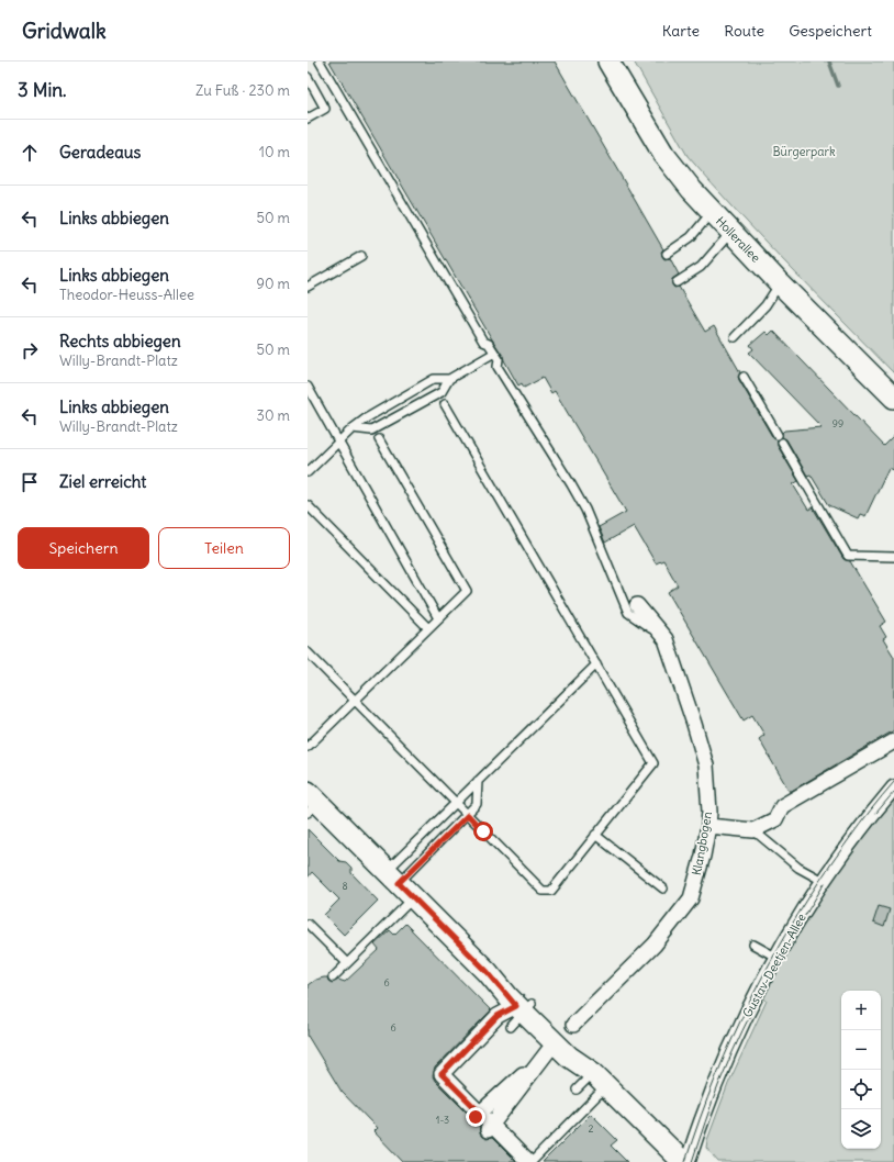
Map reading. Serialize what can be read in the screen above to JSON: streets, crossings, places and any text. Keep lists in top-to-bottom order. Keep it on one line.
{"streets":{"street":["Hollerallee","Klangbogen","Gustav-Deetjen-Allee"]},"parks":["Bürgerpark"],"house_numbers":["99","8","6","6","1-3","2"],"page":{"header":"Gridwalk","nav":["Karte","Route","Gespeichert"],"heading":["3 Min.","Zu Fuß · 230 m"],"list":[["Geradeaus","10 m"],["Links abbiegen","50 m"],["Links abbiegen","Theodor-Heuss-Allee","90 m"],["Rechts abbiegen","Willy-Brandt-Platz","50 m"],["Links abbiegen","Willy-Brandt-Platz","30 m"],"Ziel erreicht"],"buttons":["Speichern","Teilen"],"map_buttons":["+","−"]}}
